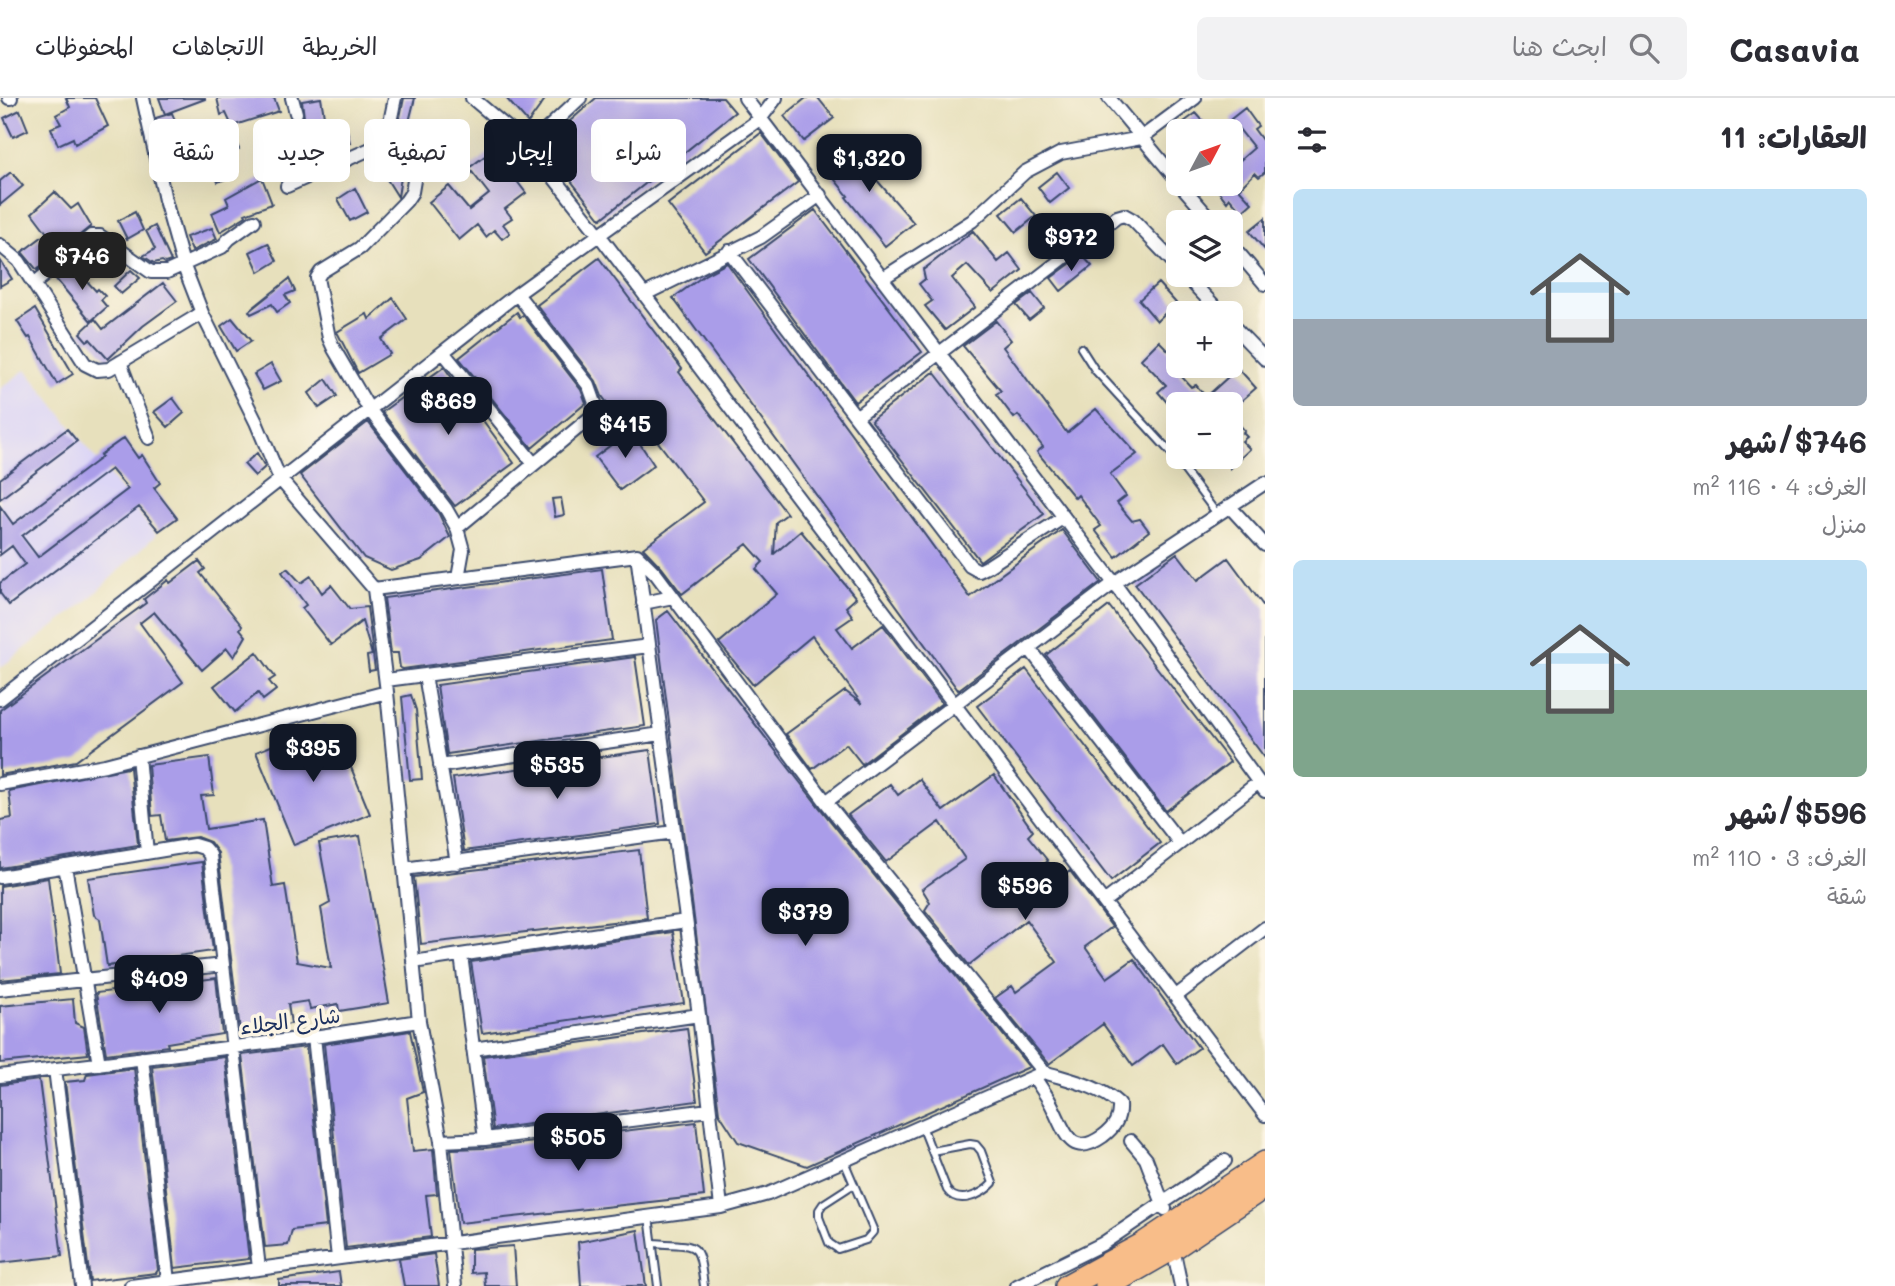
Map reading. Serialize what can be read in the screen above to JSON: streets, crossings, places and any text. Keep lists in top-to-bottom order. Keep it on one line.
{"streets":{"street":["شارع الجلاء"]},"north":"top right","page":{"header":"Casavia","search":"ابحث هنا","nav":["الخريطة","الاتجاهات","المحفوظات"],"heading":"العقارات: 11","map_buttons":["+","−"],"chip":["شراء","إيجار","تصفية","جديد","شقة"],"price":["$1,320","$972","$746","$869","$415","$395","$535","$596","$379","$409","$505"],"list":[{"name":"$746/شهر","note":"الغرف: 4 · 116 m² · منزل"},{"name":"$596/شهر","note":"الغرف: 3 · 110 m² · شقة"}]}}
